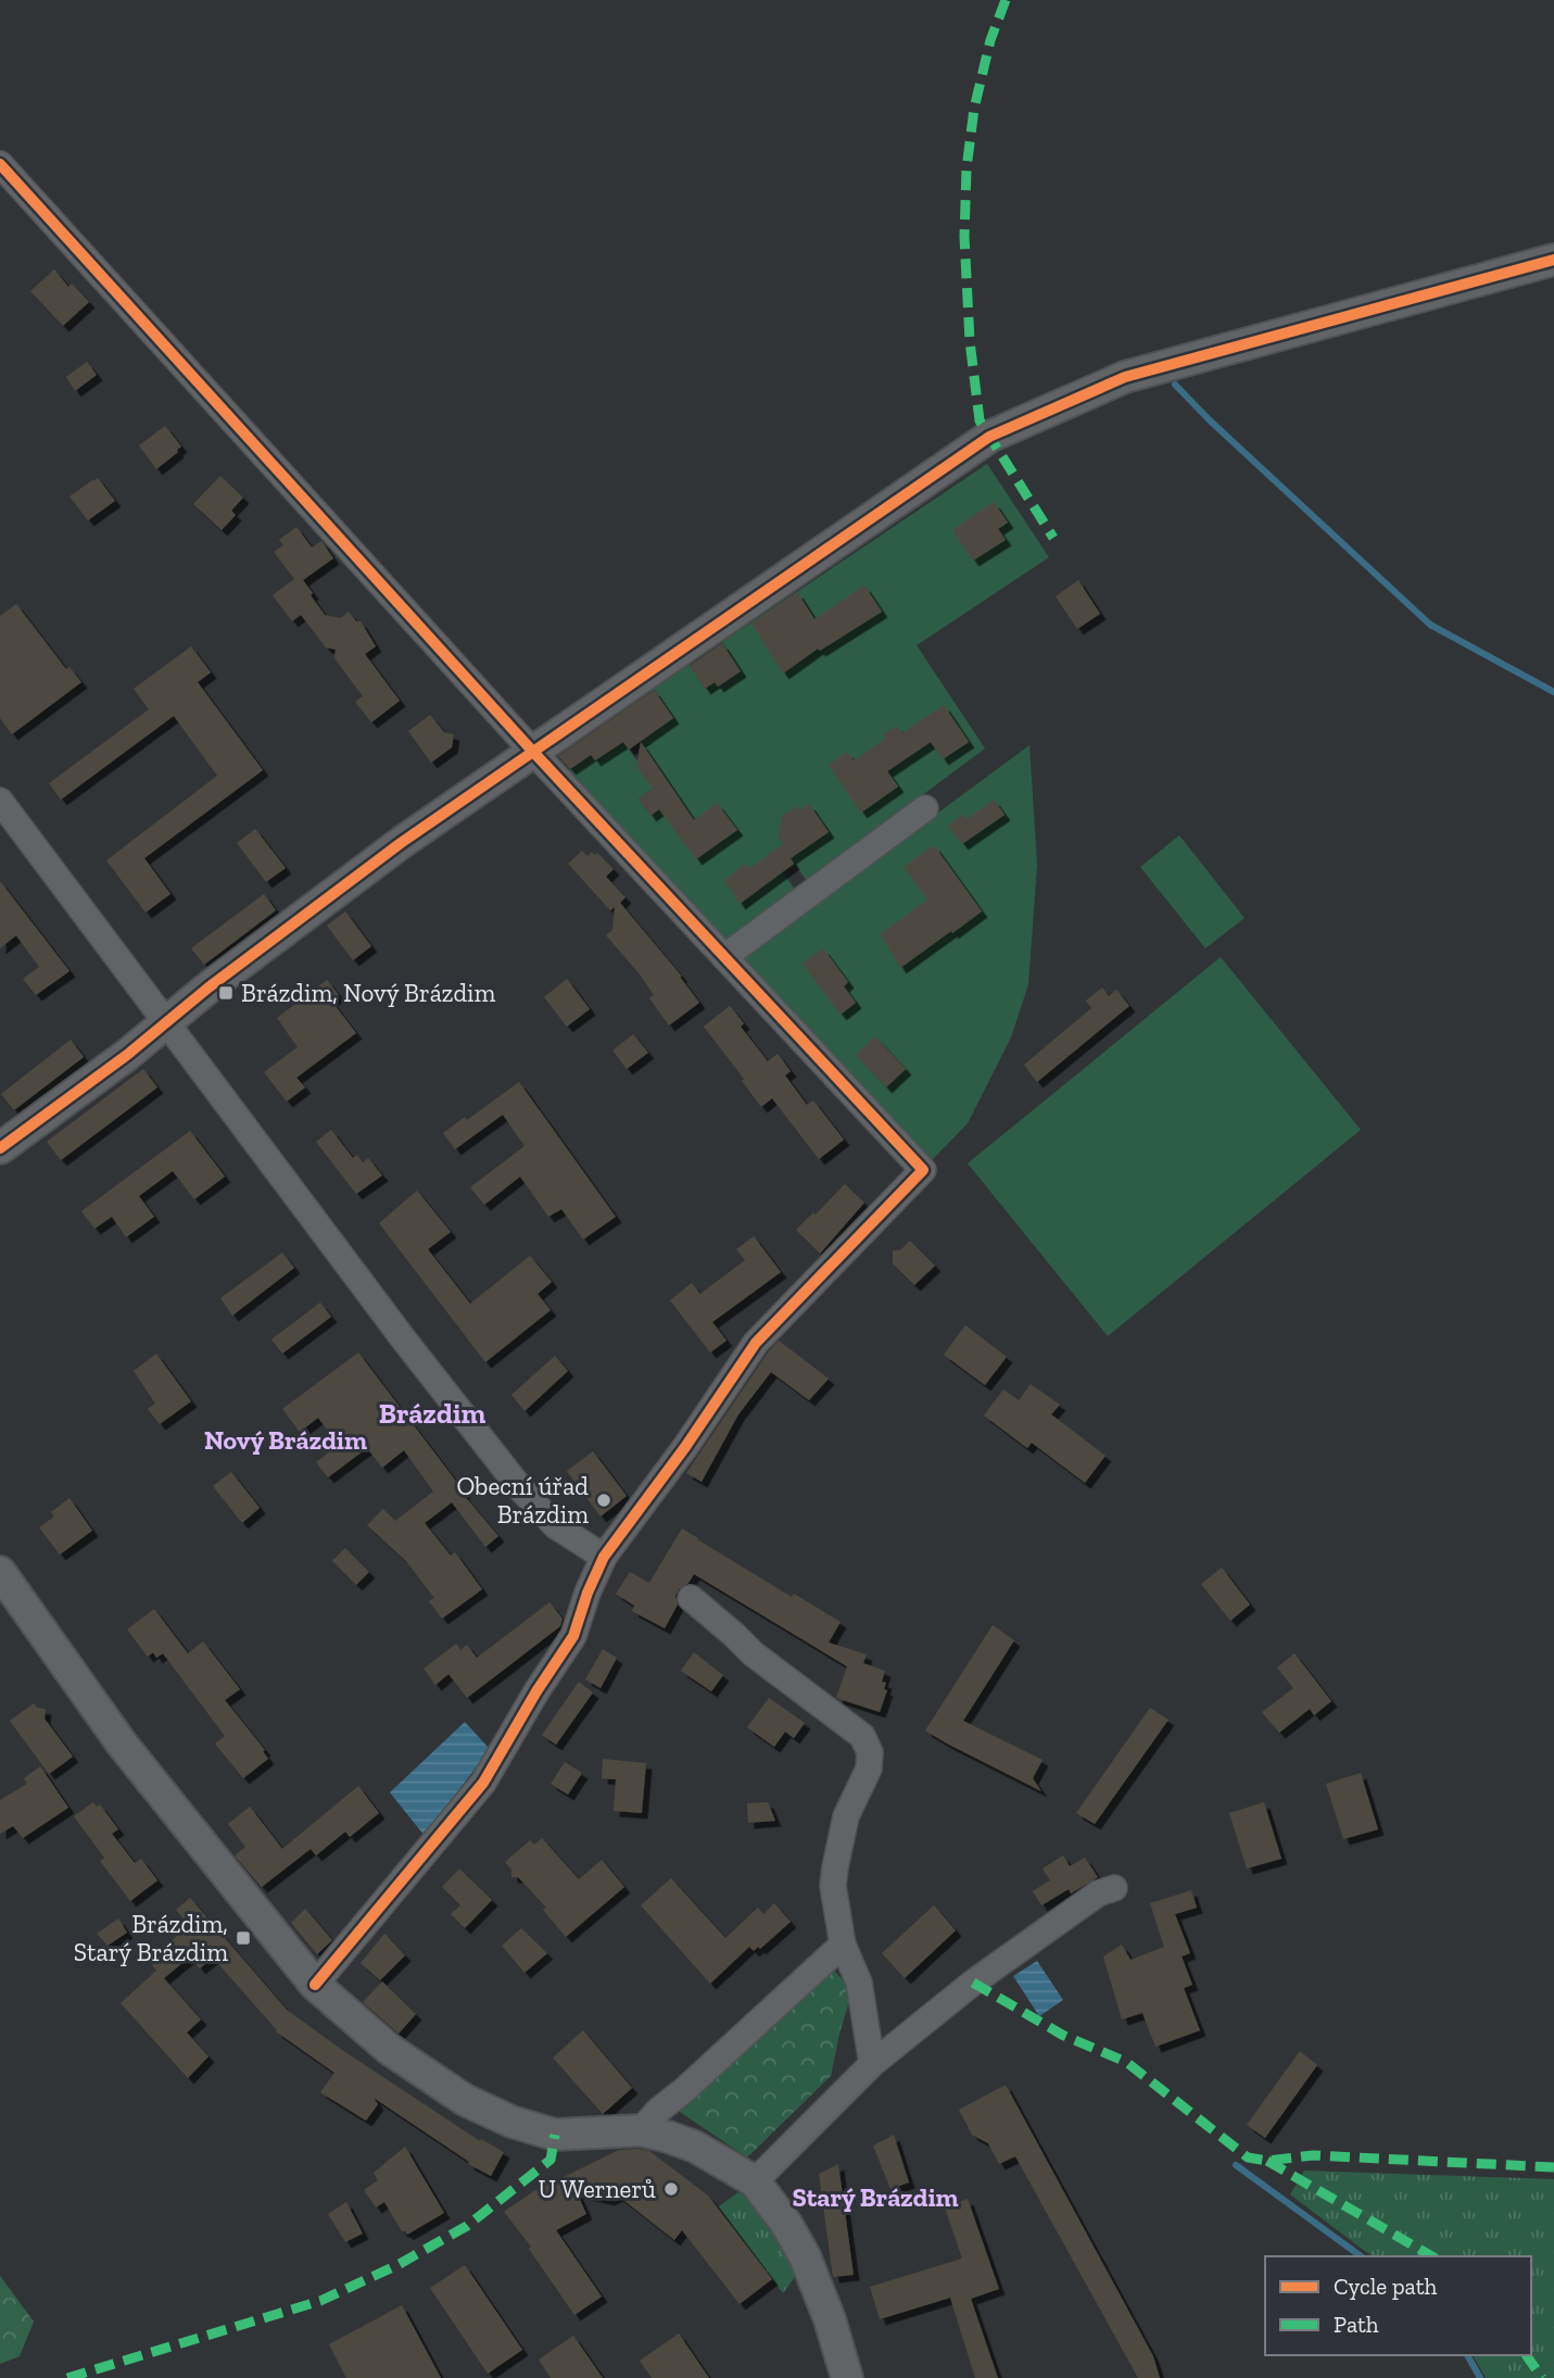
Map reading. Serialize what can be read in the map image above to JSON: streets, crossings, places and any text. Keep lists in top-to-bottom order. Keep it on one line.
{"districts":["Brázdim","Nový Brázdim","Starý Brázdim"],"places":{"transit":["Brázdim, Nový Brázdim","Brázdim, Starý Brázdim"],"other":["Obecní úřad Brázdim","U Wernerů"]},"legend":["Cycle path","Path"]}
